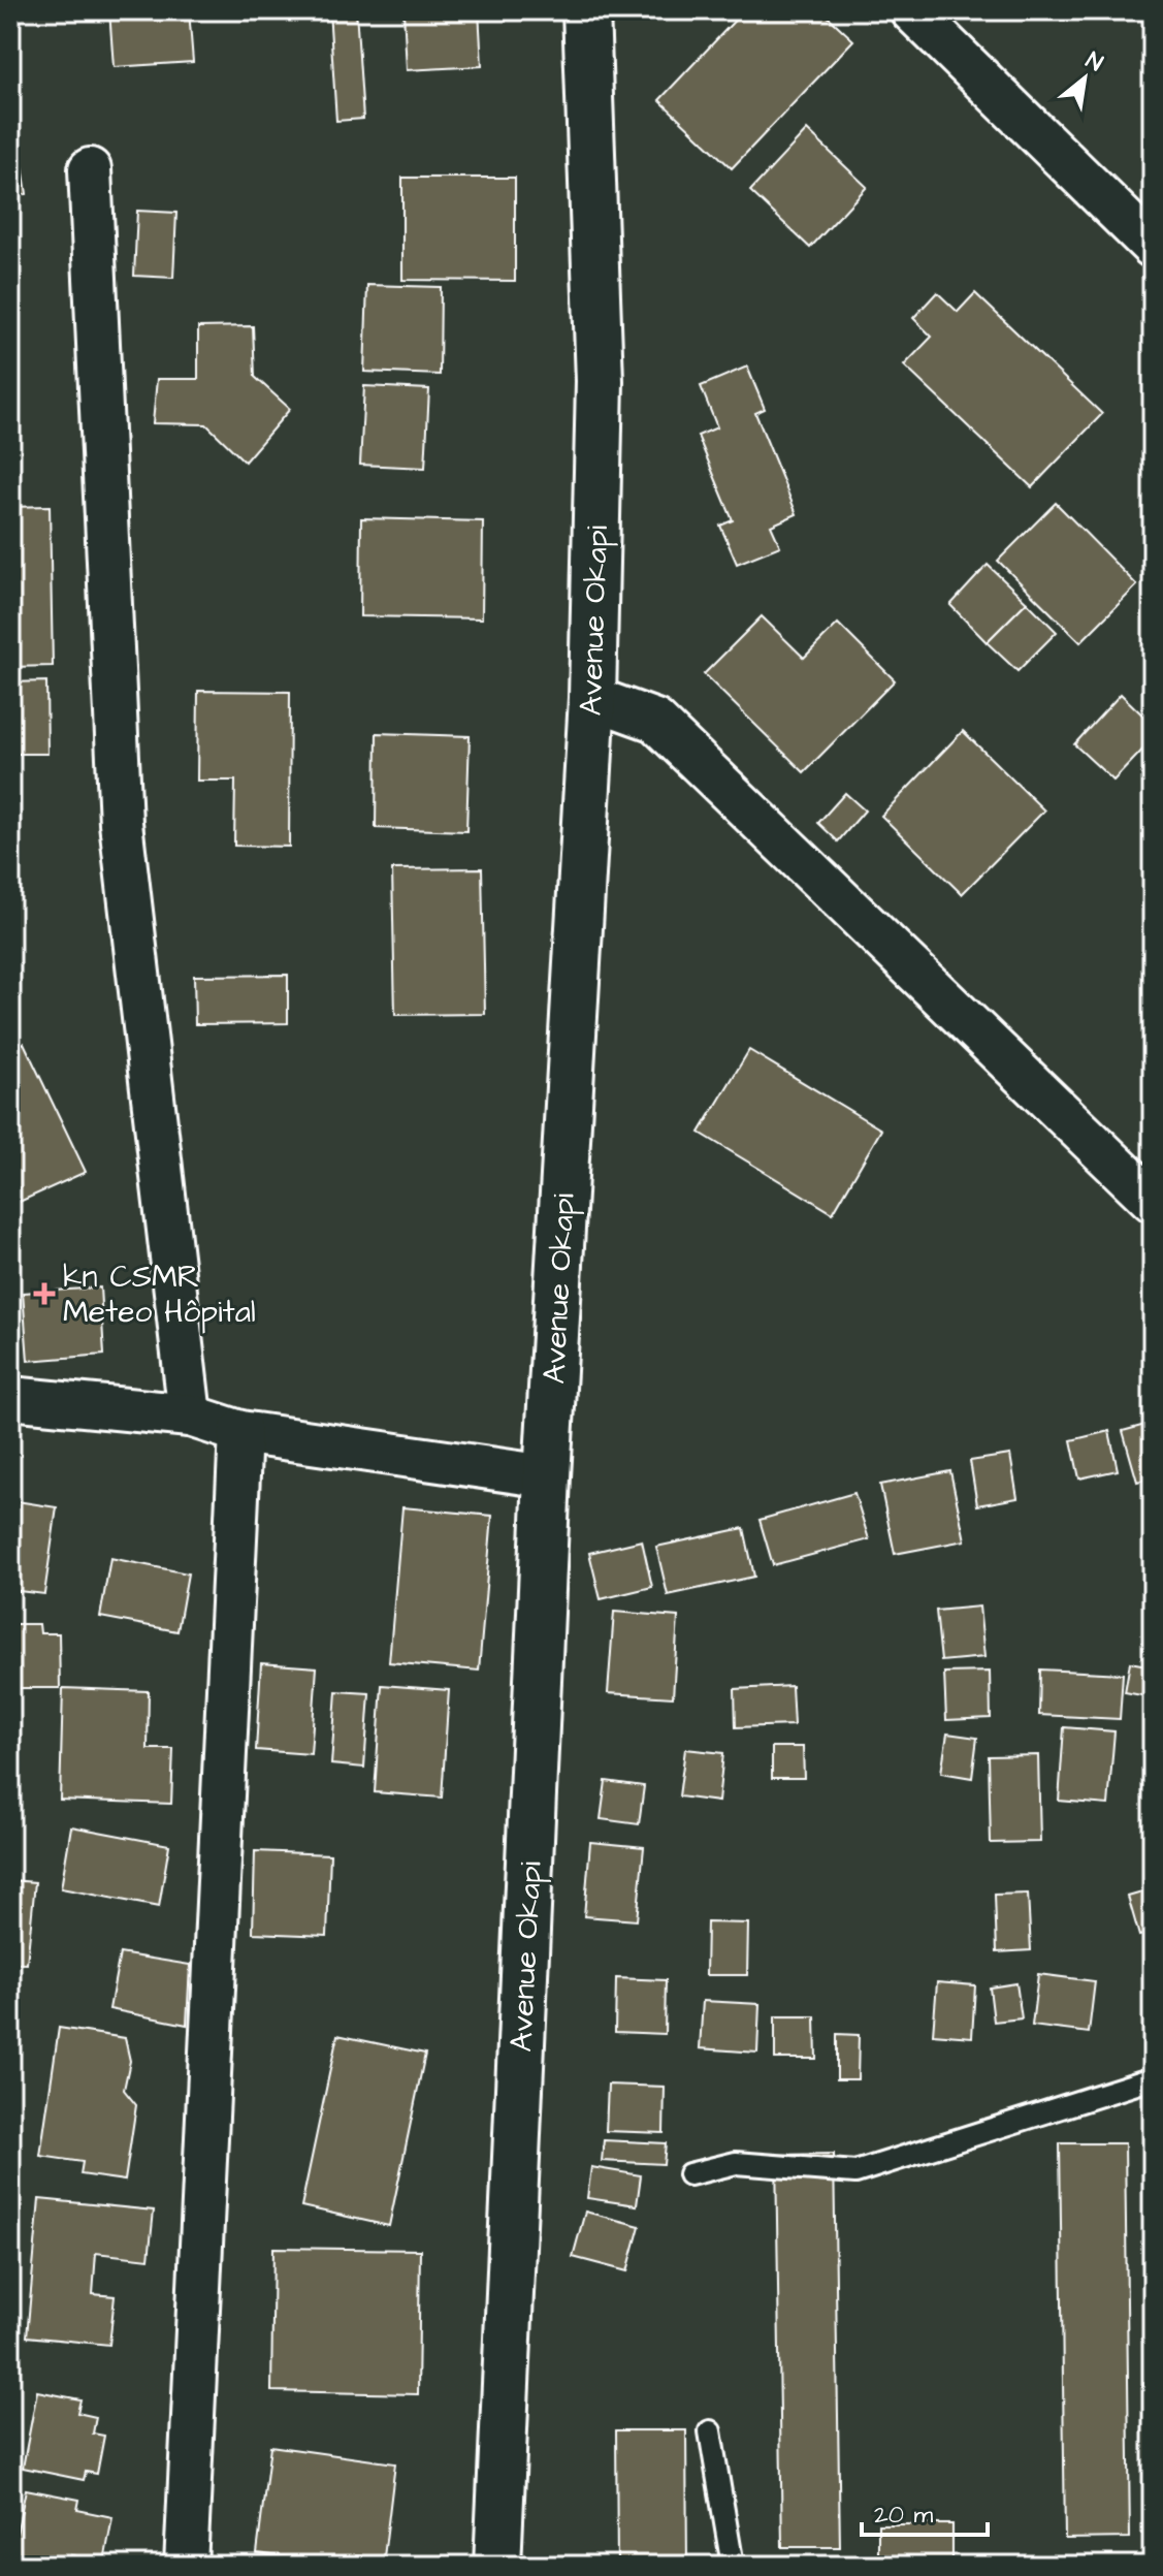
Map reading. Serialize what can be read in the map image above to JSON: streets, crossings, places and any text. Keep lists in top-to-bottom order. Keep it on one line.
{"streets":{"street":["Avenue Okapi"]},"places":{"health":["kn CSMR Meteo Hôpital"]},"scale_bar":"20 m","north":"top right"}
